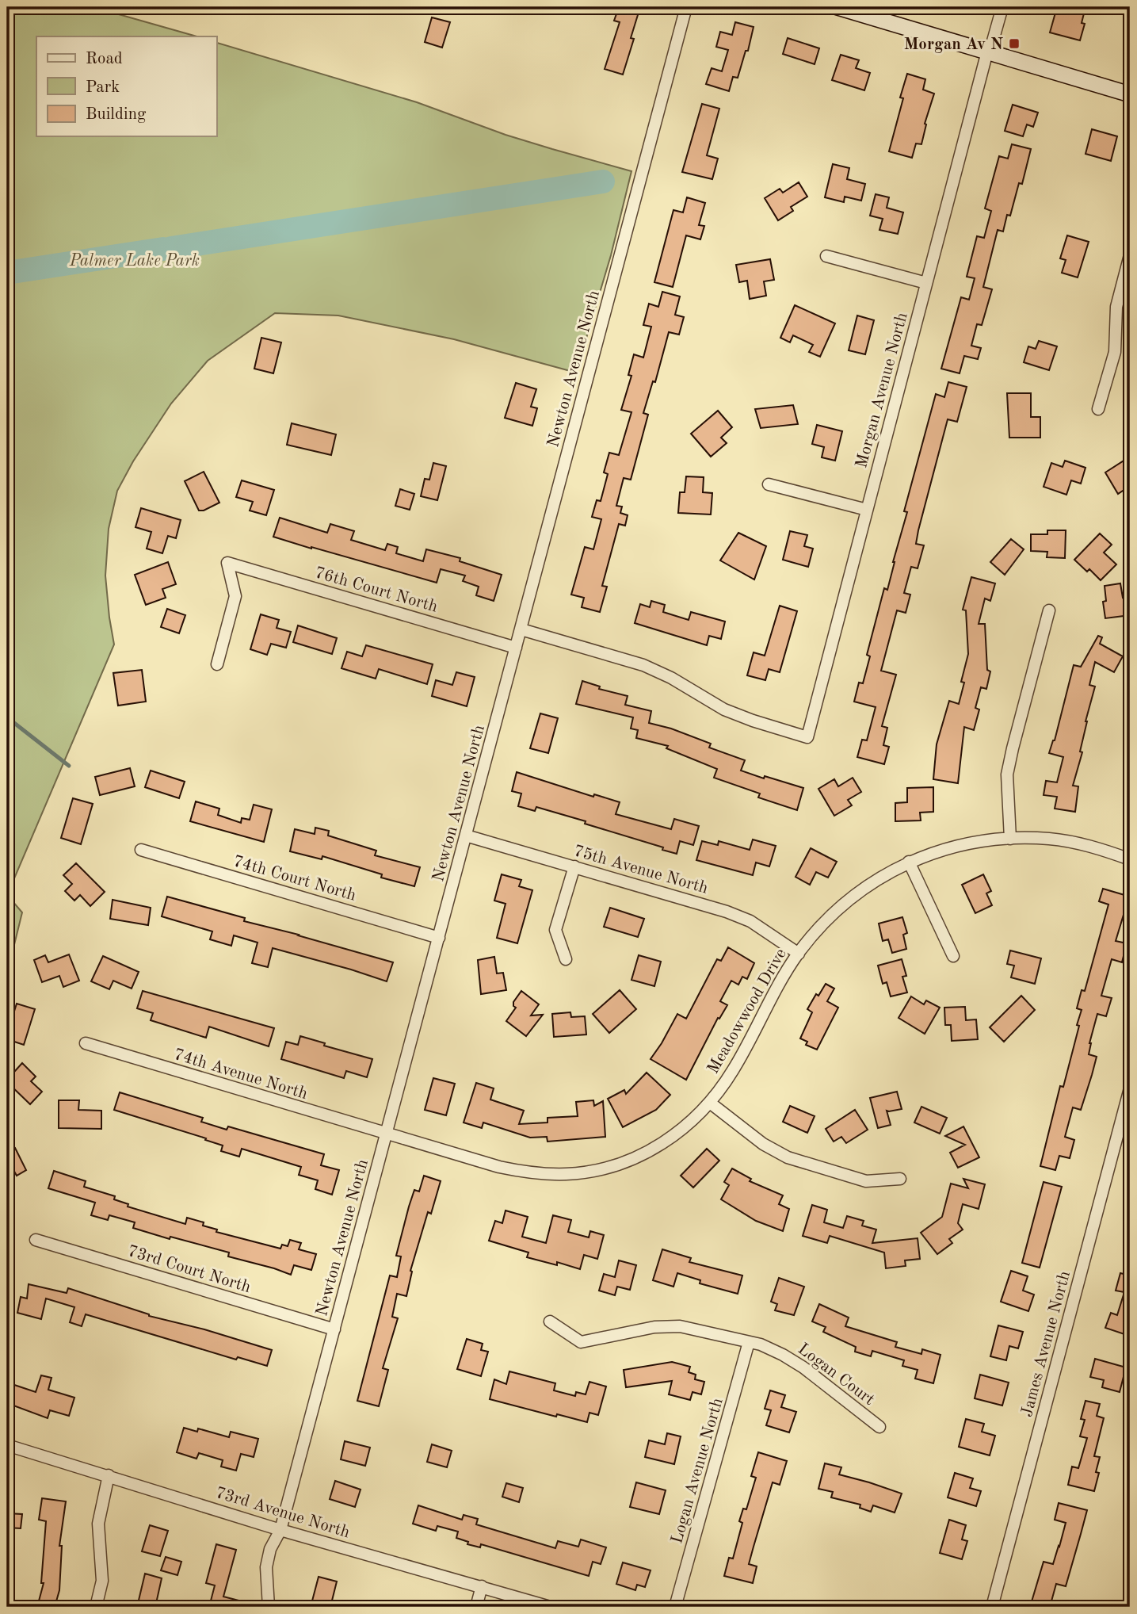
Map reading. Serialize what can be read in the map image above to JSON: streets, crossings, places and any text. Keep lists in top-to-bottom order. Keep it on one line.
{"streets":{"street":["Newton Avenue North","Morgan Avenue North","76th Court North","75th Avenue North","74th Court North","Meadowwood Drive","74th Avenue North","73rd Court North","James Avenue North","Logan Court","Logan Avenue North","73rd Avenue North"]},"crossings":[["Newton Avenue North","Morgan Avenue North"],["Newton Avenue North","76th Court North"],["Newton Avenue North","75th Avenue North"],["Newton Avenue North","74th Court North"],["Newton Avenue North","Meadowwood Drive"],["Newton Avenue North","74th Avenue North"],["Newton Avenue North","73rd Court North"],["Newton Avenue North","73rd Avenue North"],["75th Avenue North","Meadowwood Drive"],["Meadowwood Drive","74th Avenue North"],["Logan Court","Logan Avenue North"]],"parks":["Palmer Lake Park"],"places":{"transit":["Morgan Av N"]},"legend":["Road","Park","Building"]}
